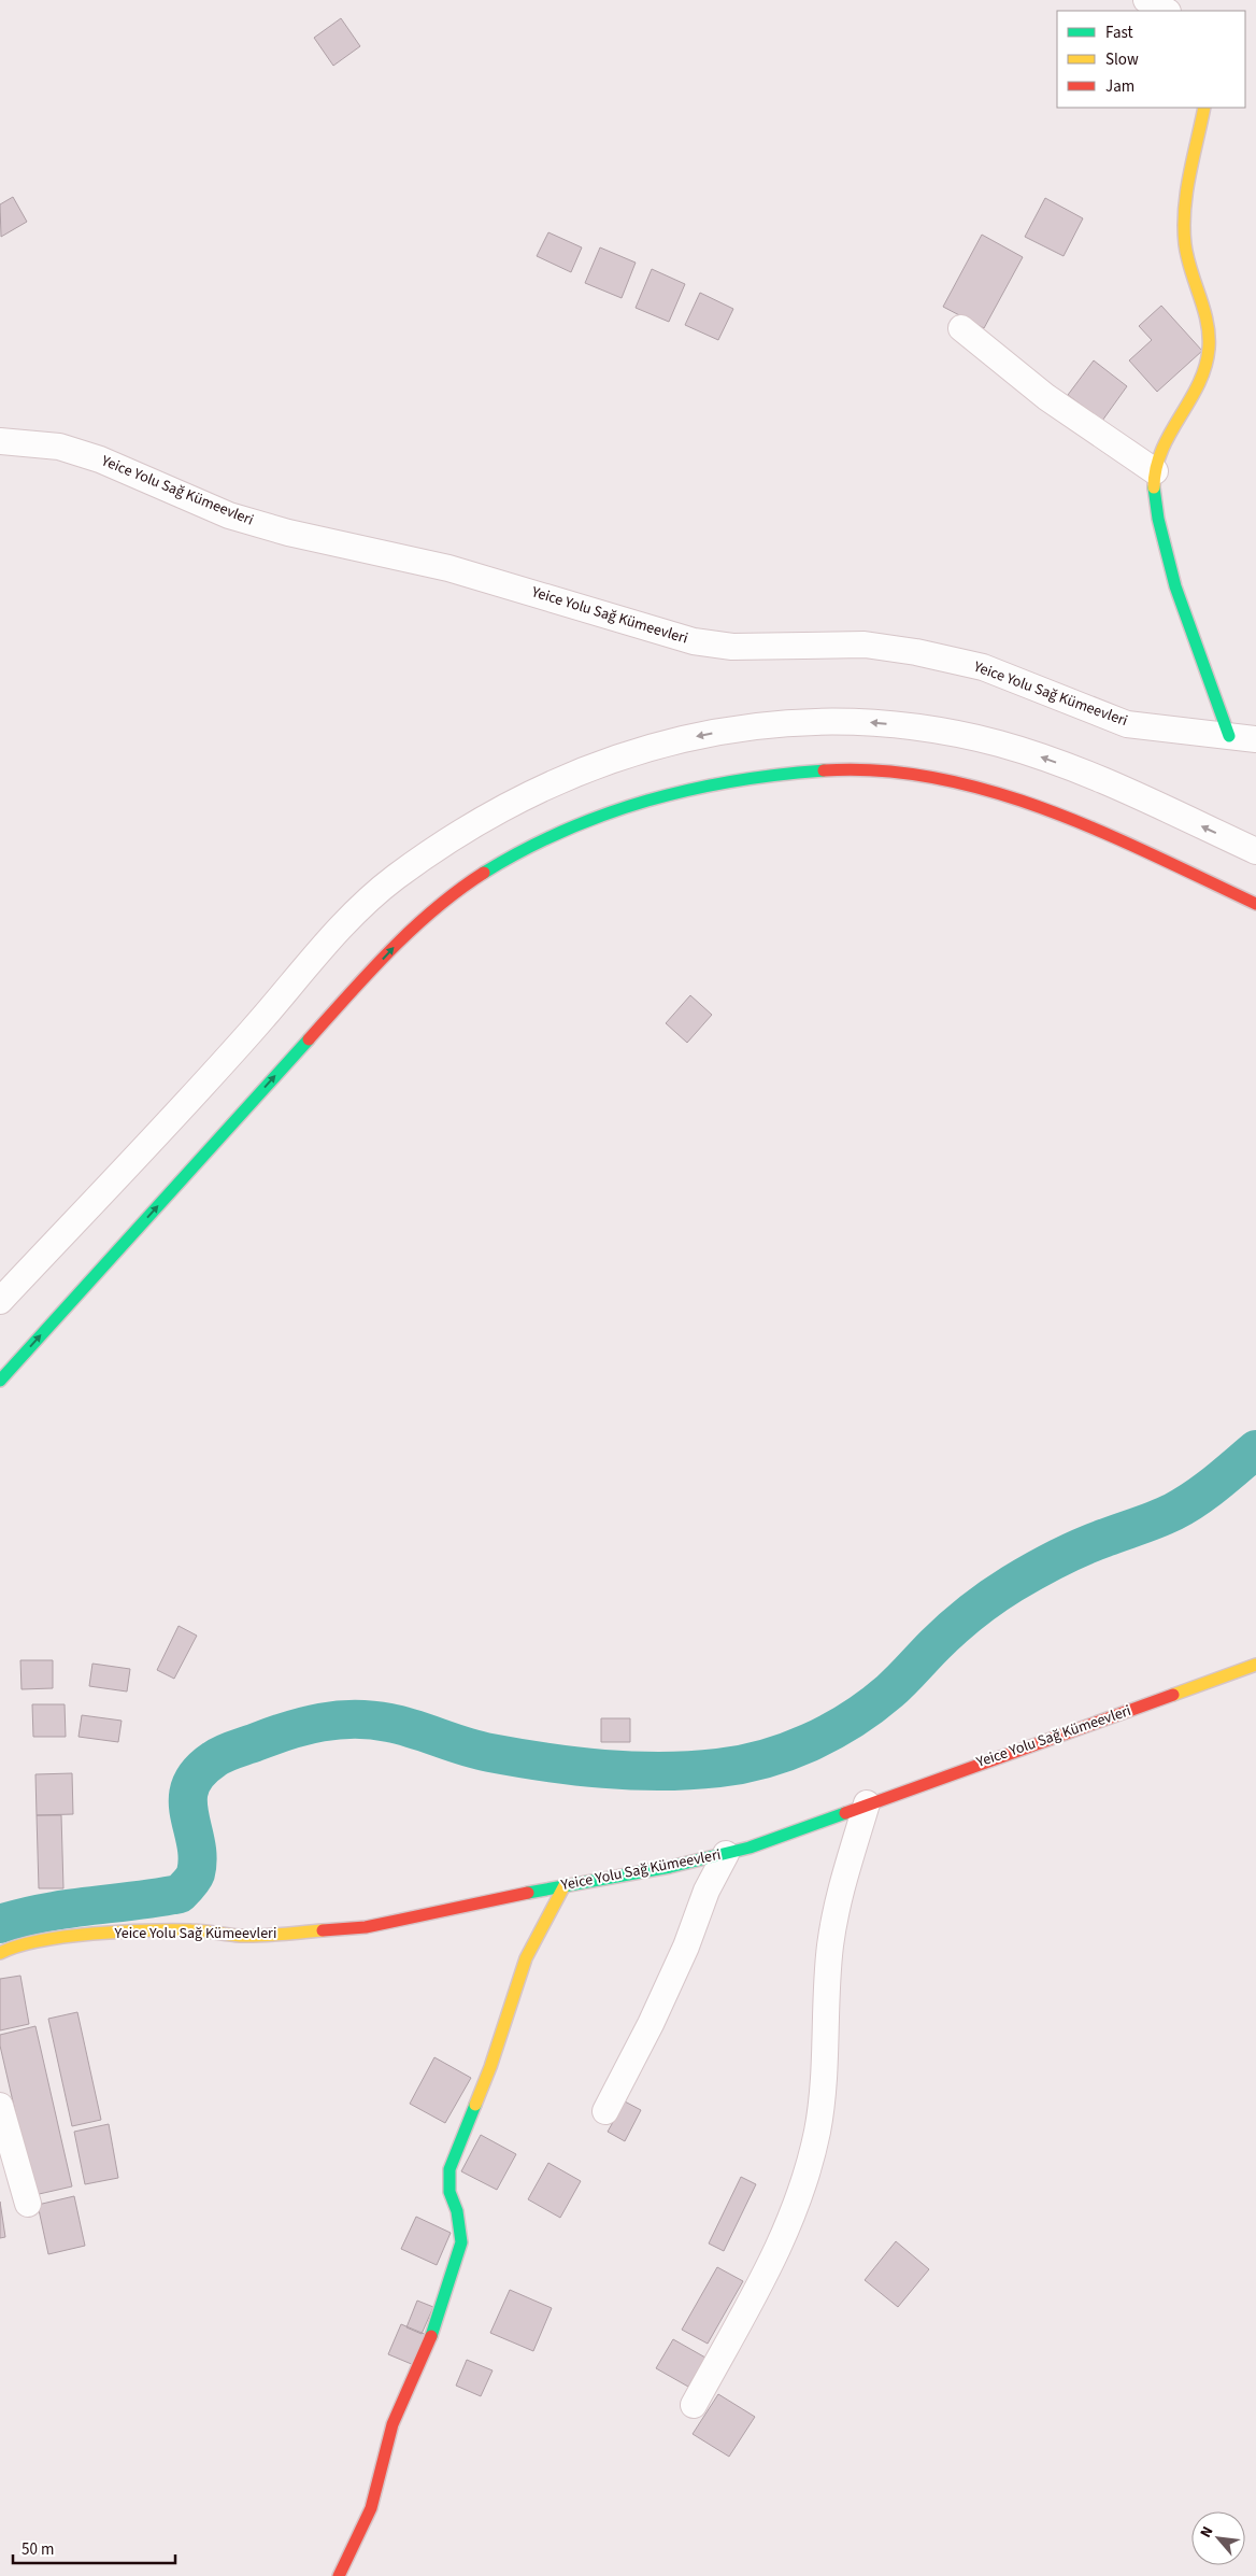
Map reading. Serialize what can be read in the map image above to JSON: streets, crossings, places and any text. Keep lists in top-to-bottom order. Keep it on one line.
{"streets":{"street":["Yeice Yolu Sağ Kümeevleri"]},"legend":["Fast","Slow","Jam"],"scale_bar":"50 m","north":"top left"}
